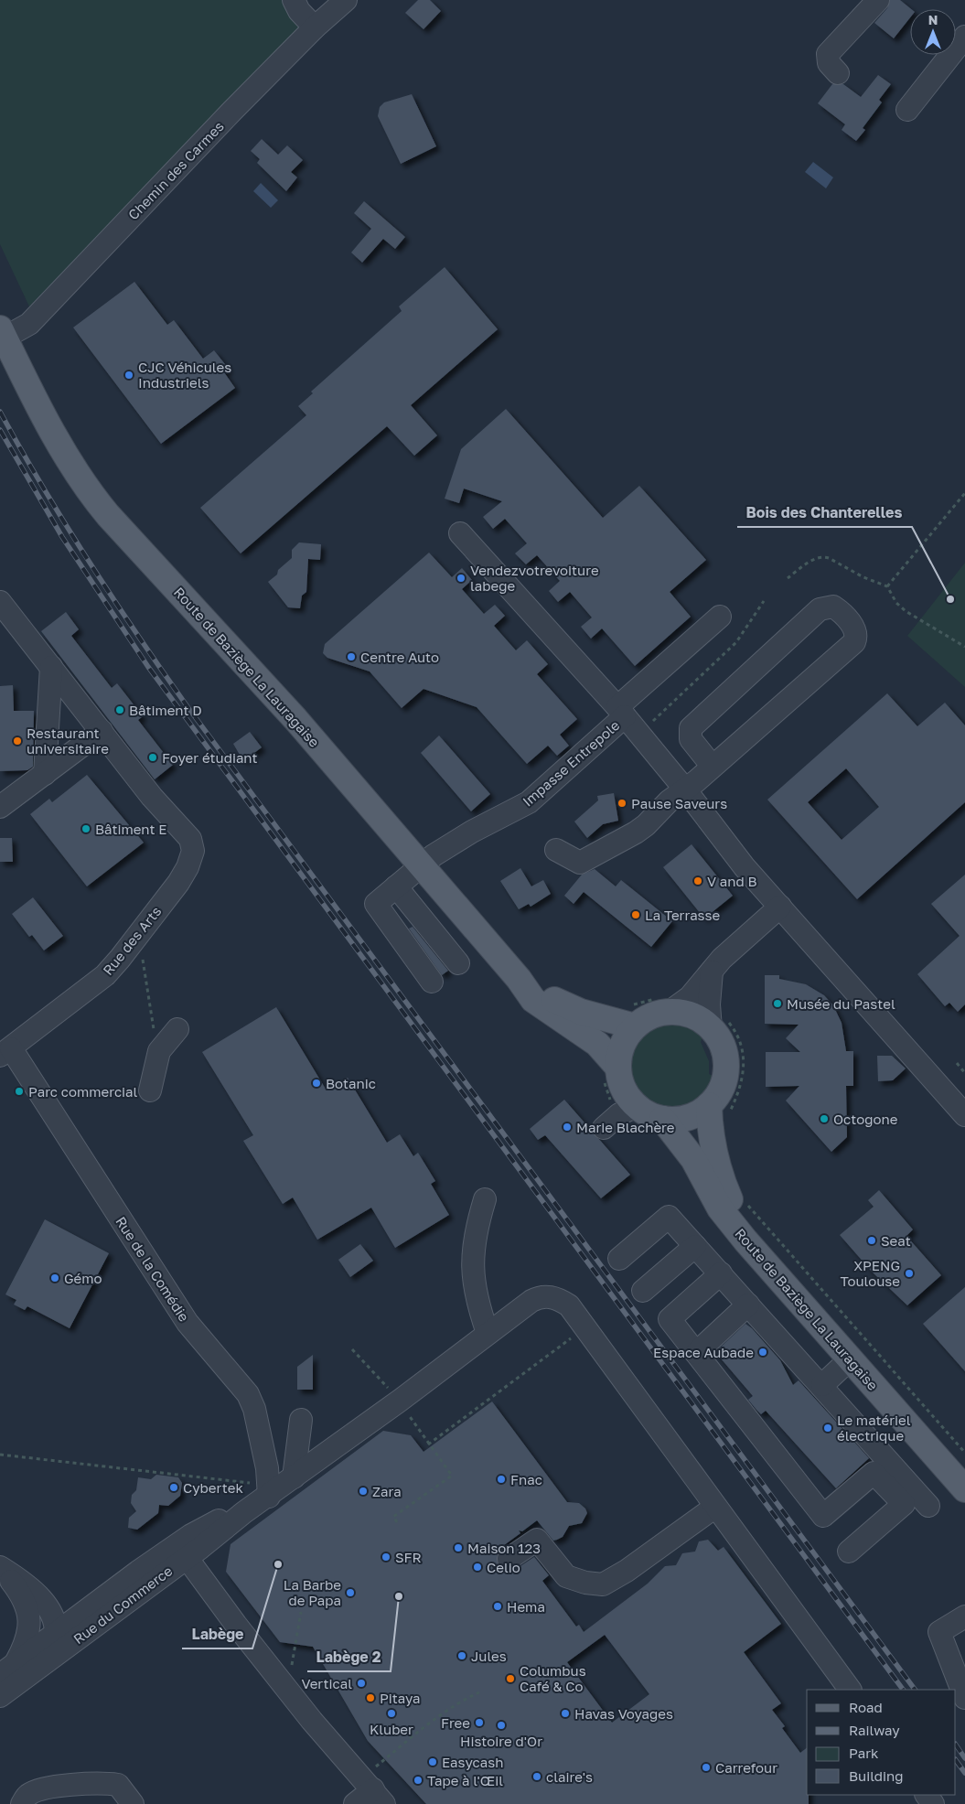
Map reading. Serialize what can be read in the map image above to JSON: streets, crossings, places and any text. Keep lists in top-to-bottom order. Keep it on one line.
{"streets":{"main road":["Route de Baziège La Lauragaise"],"street":["Chemin des Carmes","Impasse Entrepole","Rue des Arts","Rue de la Comédie","Rue du Commerce"]},"crossings":[["Chemin des Carmes","Route de Baziège La Lauragaise"],["Route de Baziège La Lauragaise","Impasse Entrepole"],["Rue des Arts","Rue de la Comédie"],["Rue de la Comédie","Rue du Commerce"]],"places":["CJC Véhicules Industriels","Vendezvotrevoiture labege","Bois des Chanterelles","Centre Auto","Bâtiment D","Restaurant universitaire","Foyer étudiant","Pause Saveurs","Bâtiment E","V and B","La Terrasse","Musée du Pastel","Botanic","Parc commercial","Octogone","Marie Blachère","Seat","XPENG Toulouse","Gémo","Espace Aubade","Le matériel électrique","Fnac","Cybertek","Zara","Maison 123","SFR","Labège","Celio","La Barbe de Papa","Labège 2","Hema","Jules","Columbus Café & Co","Vertical","Pitaya","Kluber","Havas Voyages","Free","Histoire d'Or","Easycash","Carrefour","claire's","Tape à l'Œil"],"legend":["Road","Railway","Park","Building"],"north":"top"}
